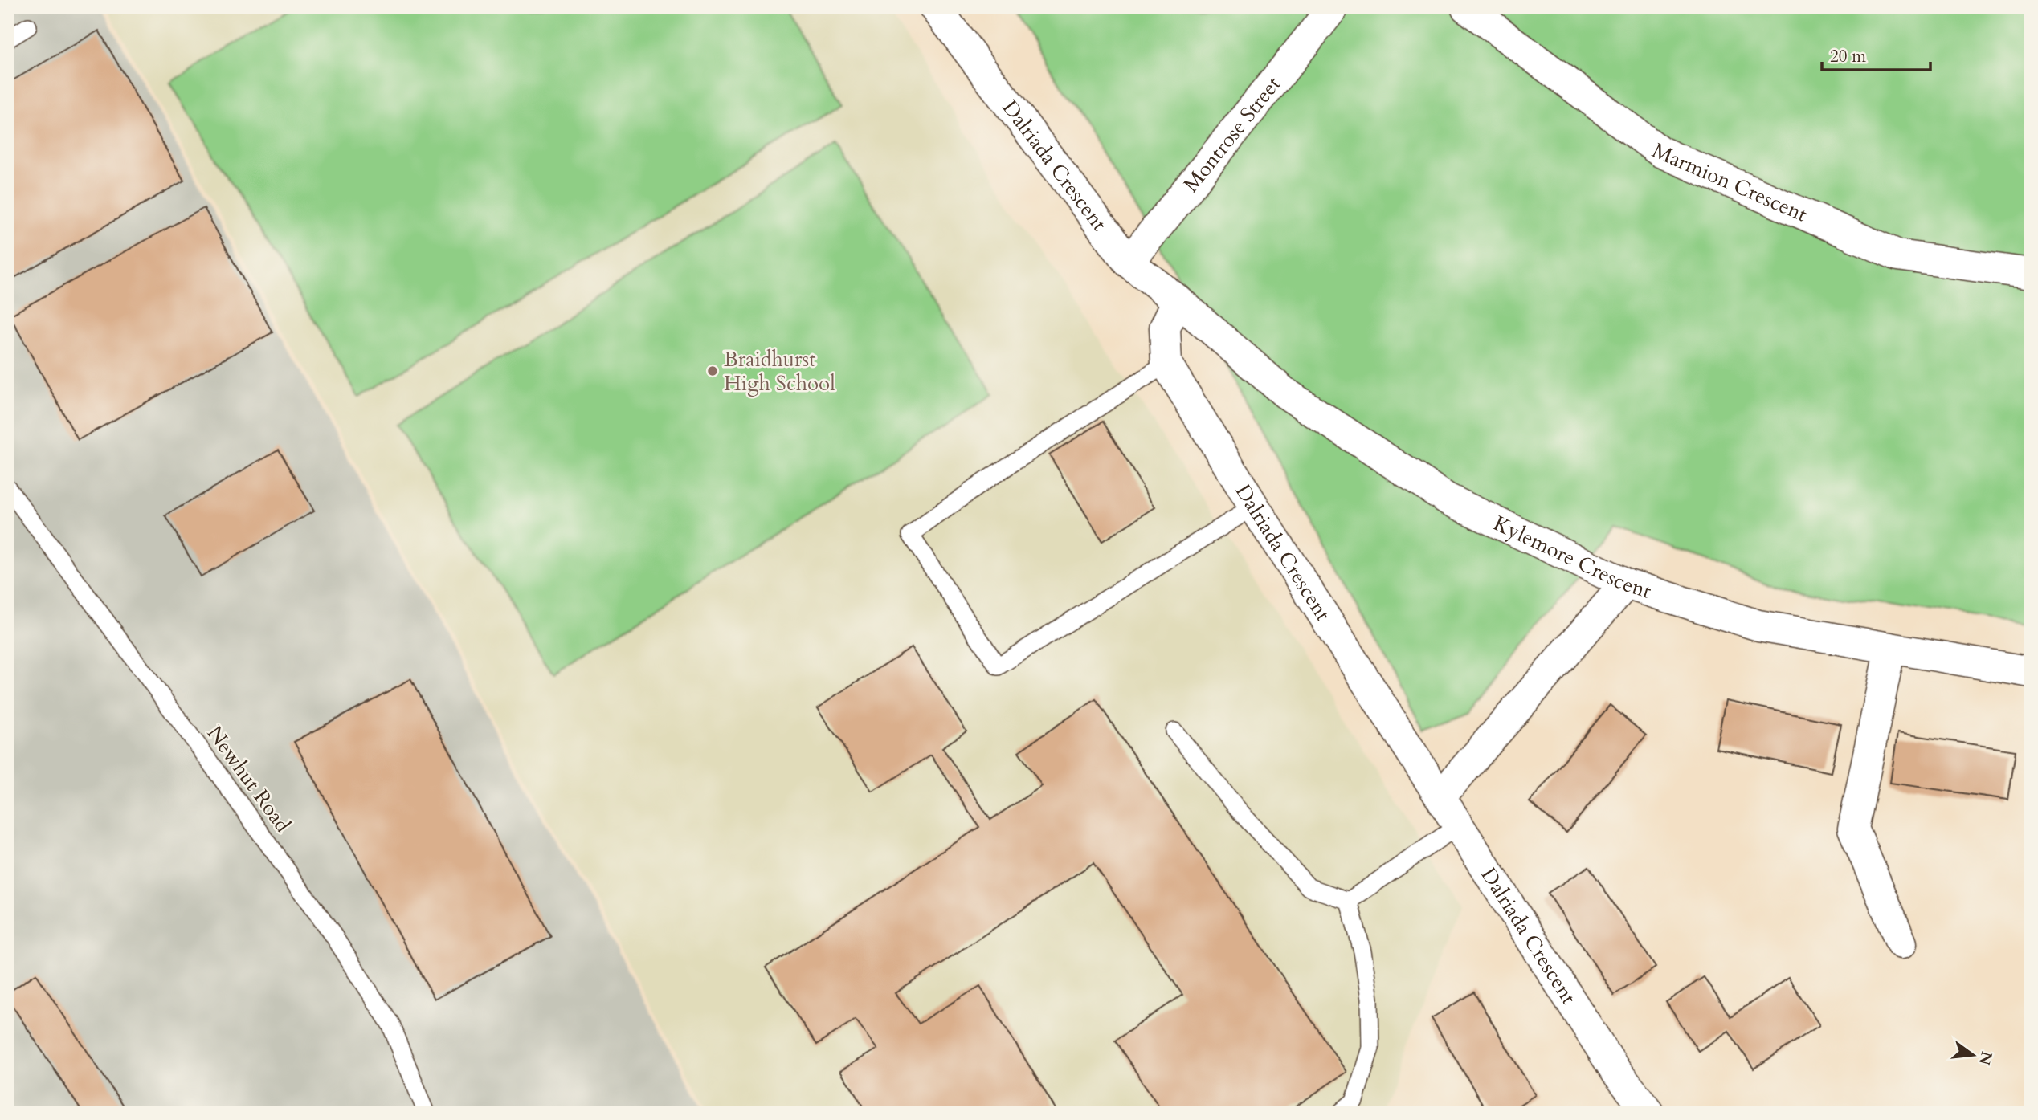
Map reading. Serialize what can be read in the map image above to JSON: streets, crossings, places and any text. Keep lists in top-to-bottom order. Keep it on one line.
{"streets":{"street":["Montrose Street","Dalriada Crescent","Marmion Crescent","Kylemore Crescent"],"lane":["Newhut Road"]},"crossings":[["Montrose Street","Dalriada Crescent"],["Dalriada Crescent","Kylemore Crescent"]],"places":["Braidhurst High School"],"scale_bar":"20 m","north":"right"}
